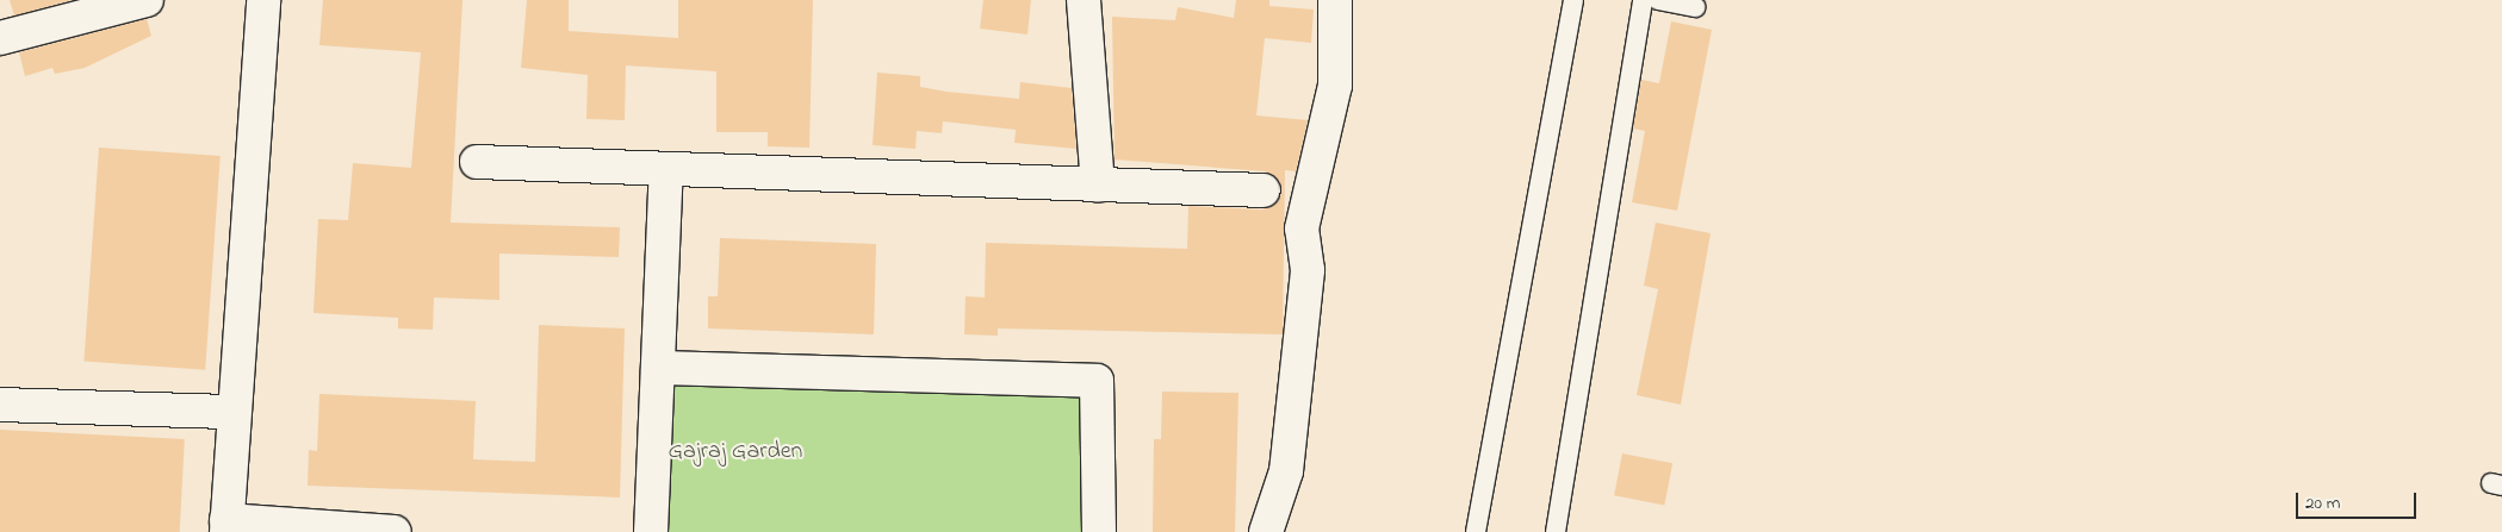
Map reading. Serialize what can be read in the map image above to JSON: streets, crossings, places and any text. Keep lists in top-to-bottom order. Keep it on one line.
{"parks":["Gajraj Garden"],"scale_bar":"20 m"}
